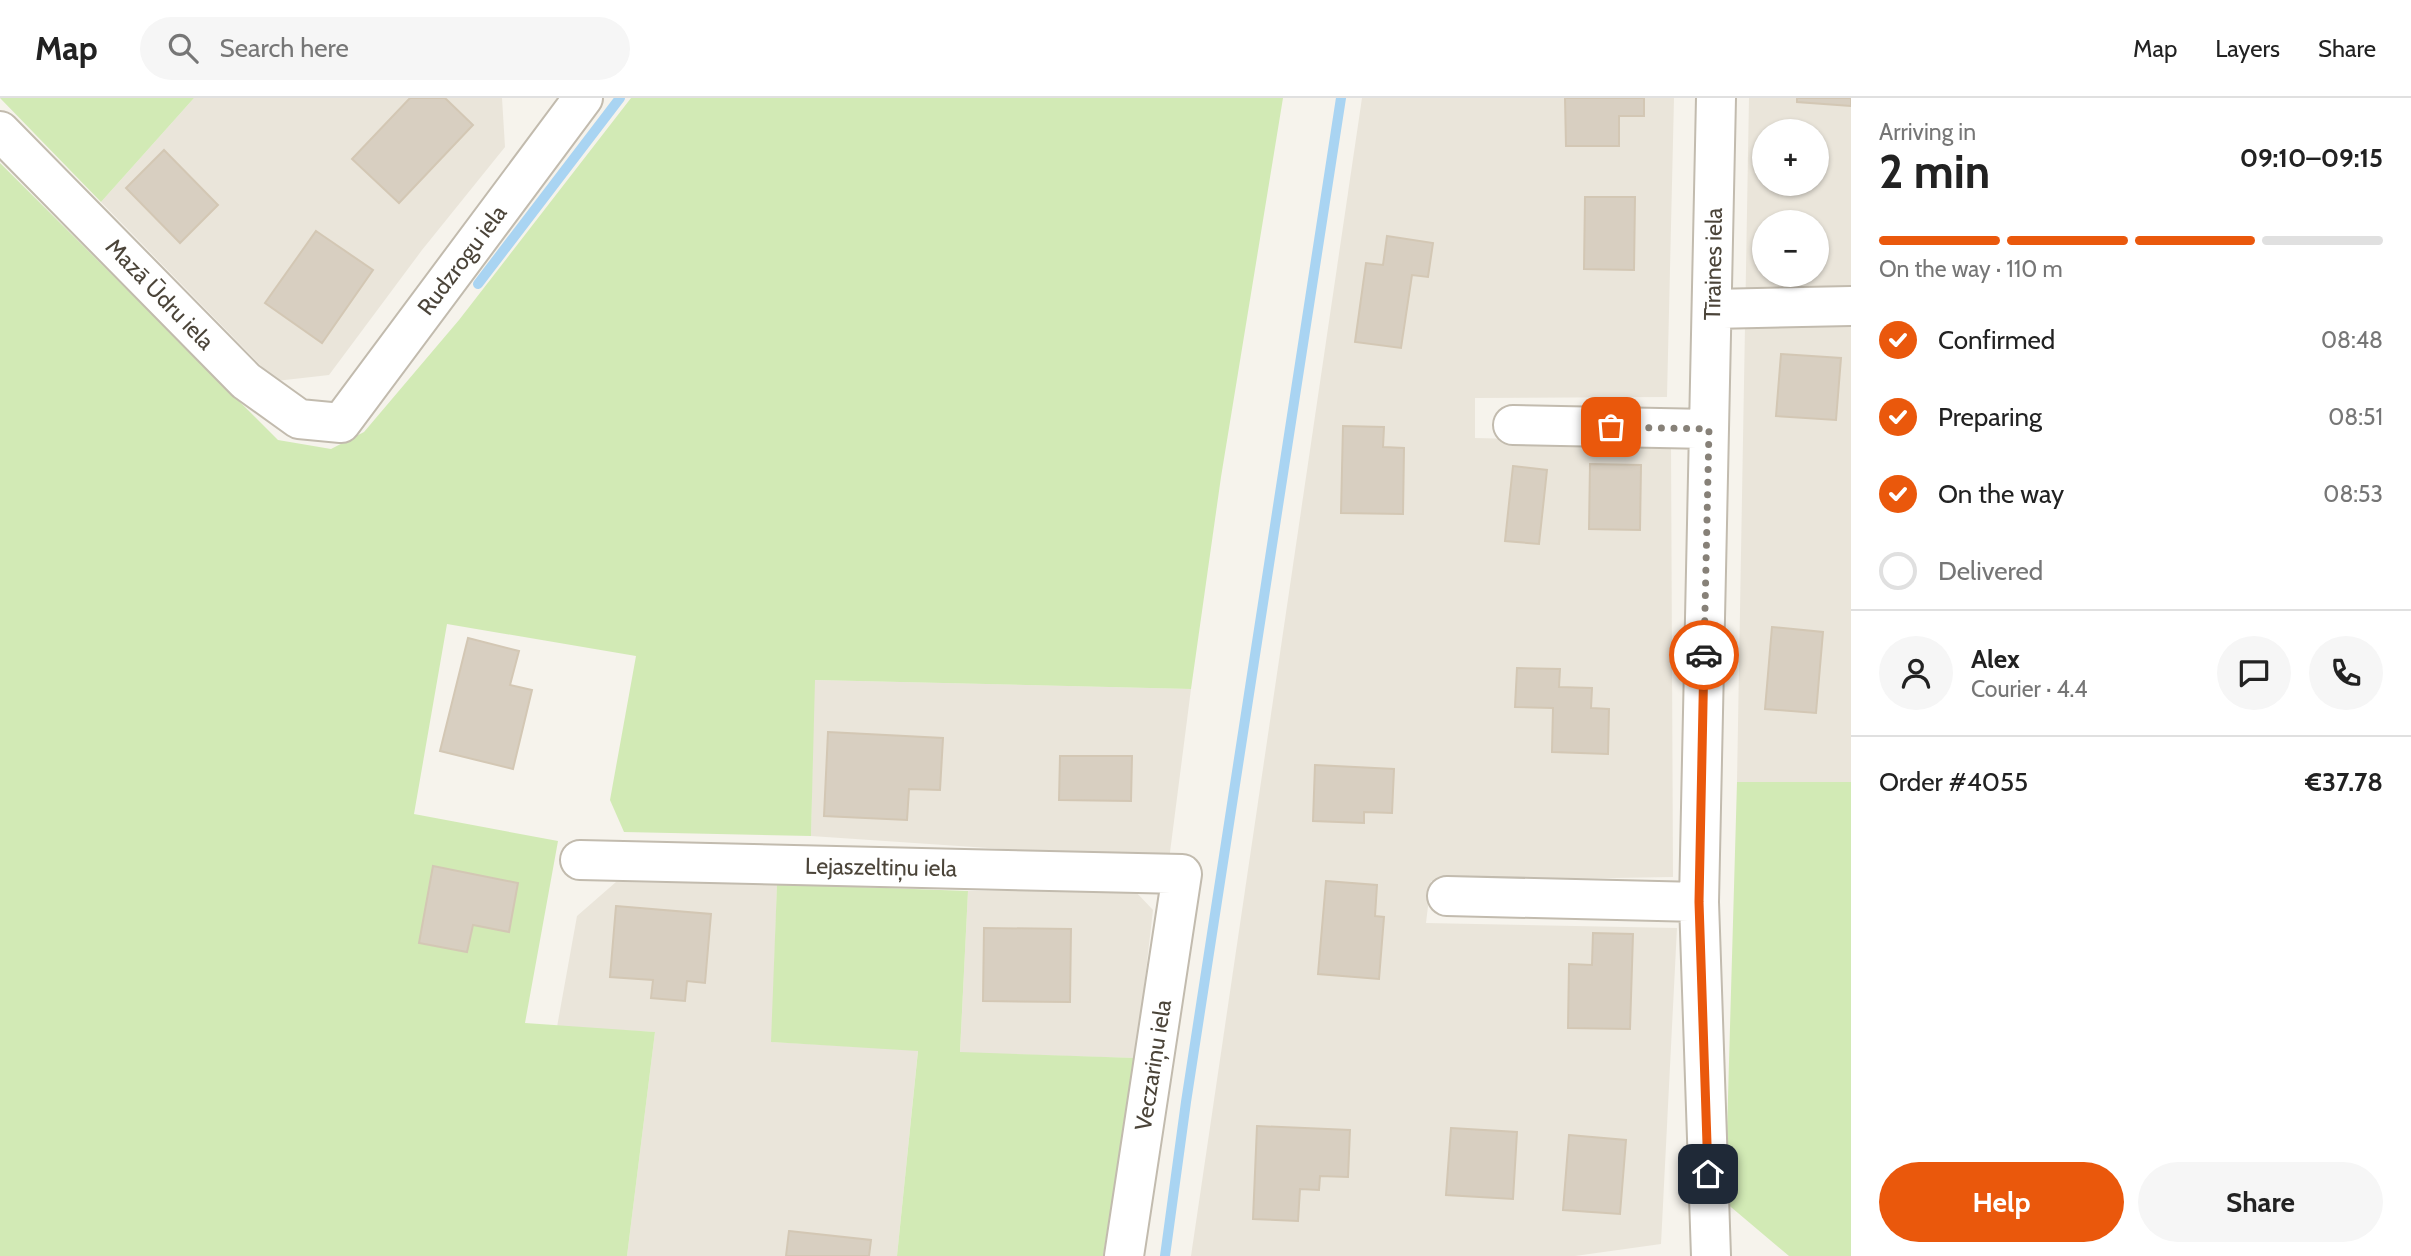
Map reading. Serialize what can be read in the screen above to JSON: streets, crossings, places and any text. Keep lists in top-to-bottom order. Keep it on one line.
{"streets":{"street":["Rudzrogu iela","Tīraines iela","Mazā Ūdru iela","Lejaszeltiņu iela","Veczariņu iela"]},"crossings":[["Rudzrogu iela","Mazā Ūdru iela"],["Lejaszeltiņu iela","Veczariņu iela"]],"page":{"header":"Map","search":"Search here","nav":["Map","Layers","Share"],"heading":["2 min","Arriving in","09:10–09:15"],"panel":["Alex","Courier · 4.4","Order #4055","€37.78"],"map_buttons":["+","−"],"bar":"On the way · 110 m","list":[["Confirmed","08:48"],["Preparing","08:51"],["On the way","08:53"],"Delivered"],"buttons":["Help","Share"]}}
